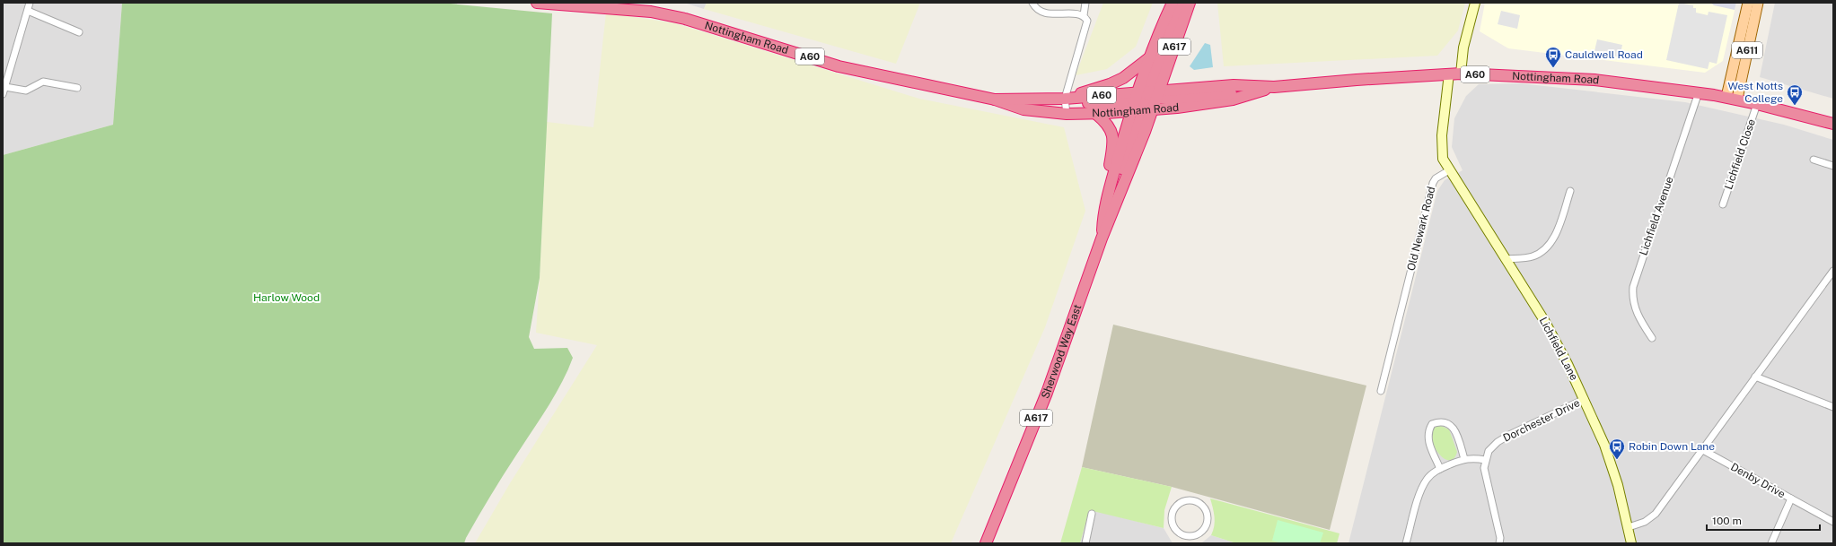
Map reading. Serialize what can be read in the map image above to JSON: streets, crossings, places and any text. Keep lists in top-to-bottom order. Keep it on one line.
{"streets":{"highway":["Nottingham Road","A617","A60","Sherwood Way East"],"main road":["A611"],"street":["Lichfield Close","Lichfield Avenue","Old Newark Road","Lichfield Lane","Dorchester Drive","Denby Drive"]},"crossings":[["Nottingham Road","A617"],["Nottingham Road","A611"],["Nottingham Road","Lichfield Close"],["Nottingham Road","Lichfield Avenue"],["Nottingham Road","Sherwood Way East"],["A617","Sherwood Way East"],["Old Newark Road","Lichfield Lane"],["Lichfield Lane","Dorchester Drive"]],"parks":["Harlow Wood"],"places":{"bus stop":["Cauldwell Road","West Notts College","Robin Down Lane"]},"scale_bar":"100 m"}
